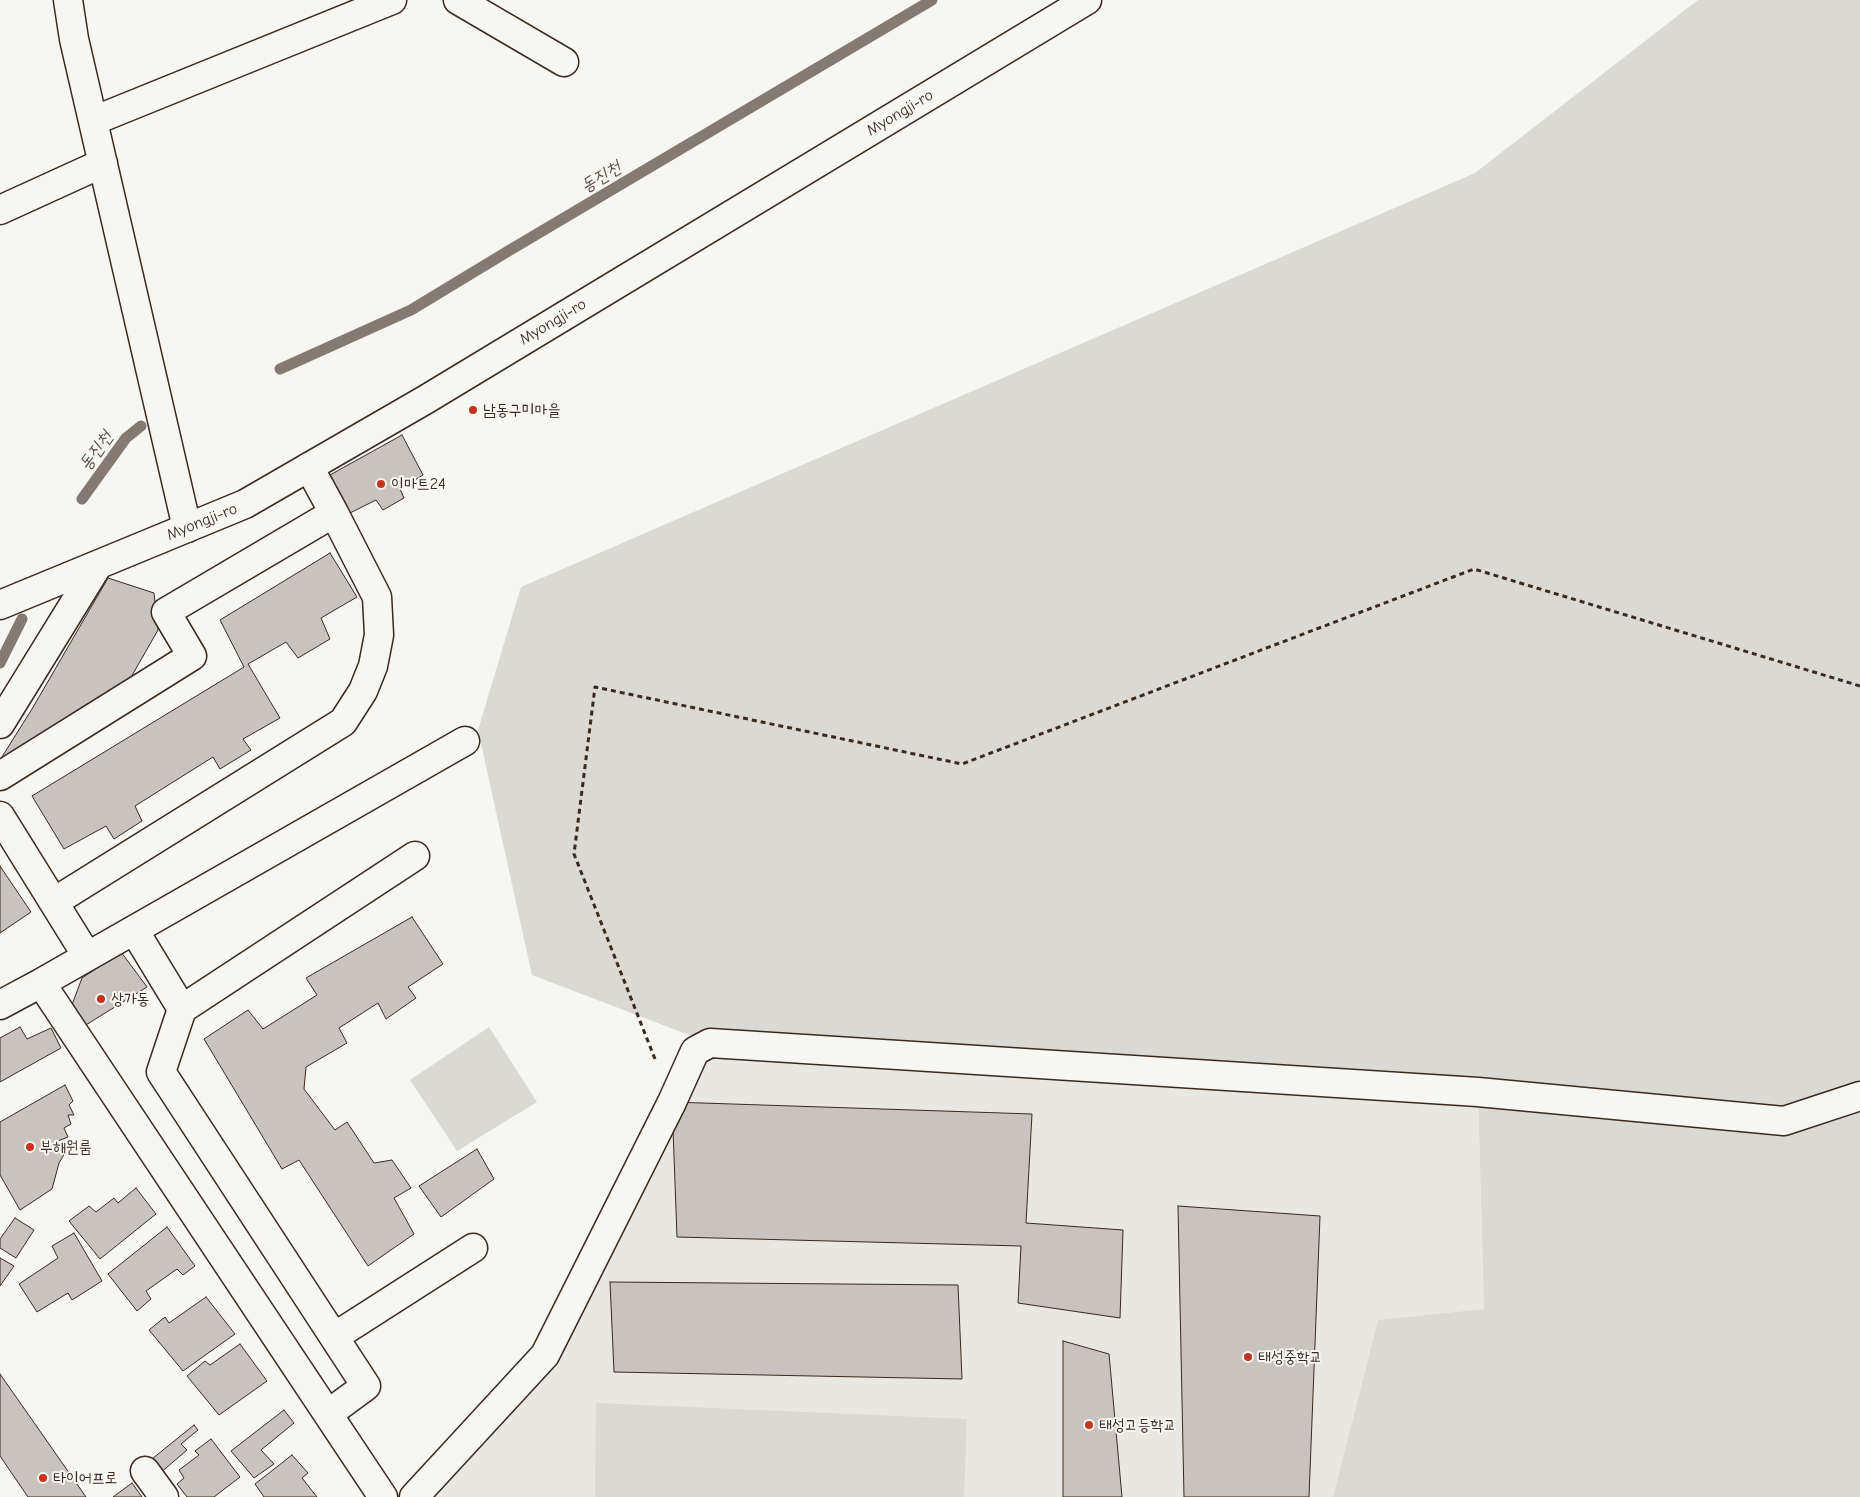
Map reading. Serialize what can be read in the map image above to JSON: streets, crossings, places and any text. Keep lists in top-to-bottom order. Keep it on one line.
{"streets":{"street":["Myongji-ro"]},"water":["동진천"],"places":["남동구미마을","이마트24","상가동","부해원룸","태성중학교","태성고등학교","타이어프로"]}
